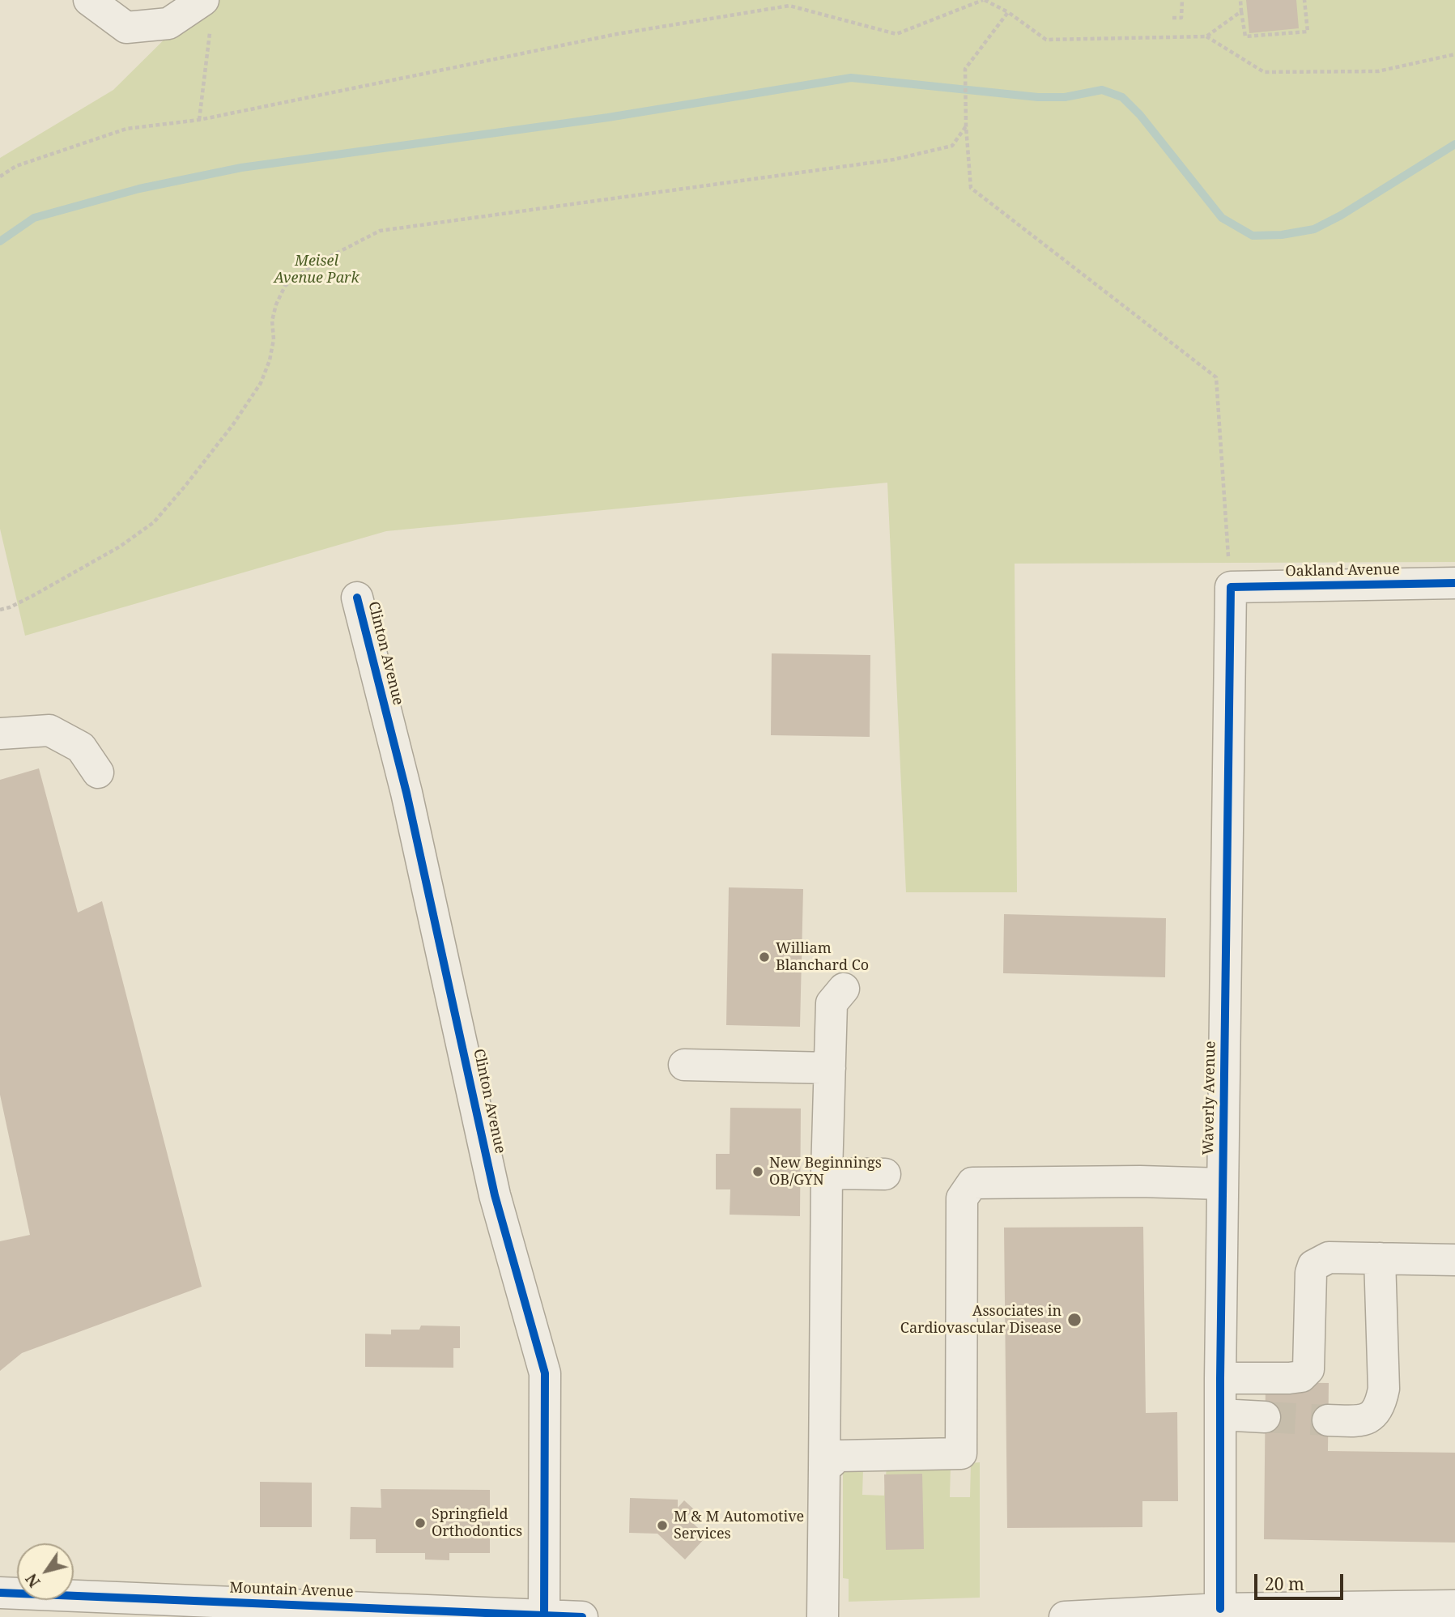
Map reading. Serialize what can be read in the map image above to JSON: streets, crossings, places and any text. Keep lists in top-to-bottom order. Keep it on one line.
{"streets":{"street":["Oakland Avenue","Clinton Avenue","Waverly Avenue","Mountain Avenue"]},"crossings":[["Oakland Avenue","Waverly Avenue"],["Clinton Avenue","Mountain Avenue"]],"parks":["Meisel Avenue Park"],"places":["William Blanchard Co","New Beginnings OB/GYN","Associates in Cardiovascular Disease","Springfield Orthodontics","M & M Automotive Services"],"scale_bar":"20 m","north":"bottom left"}
